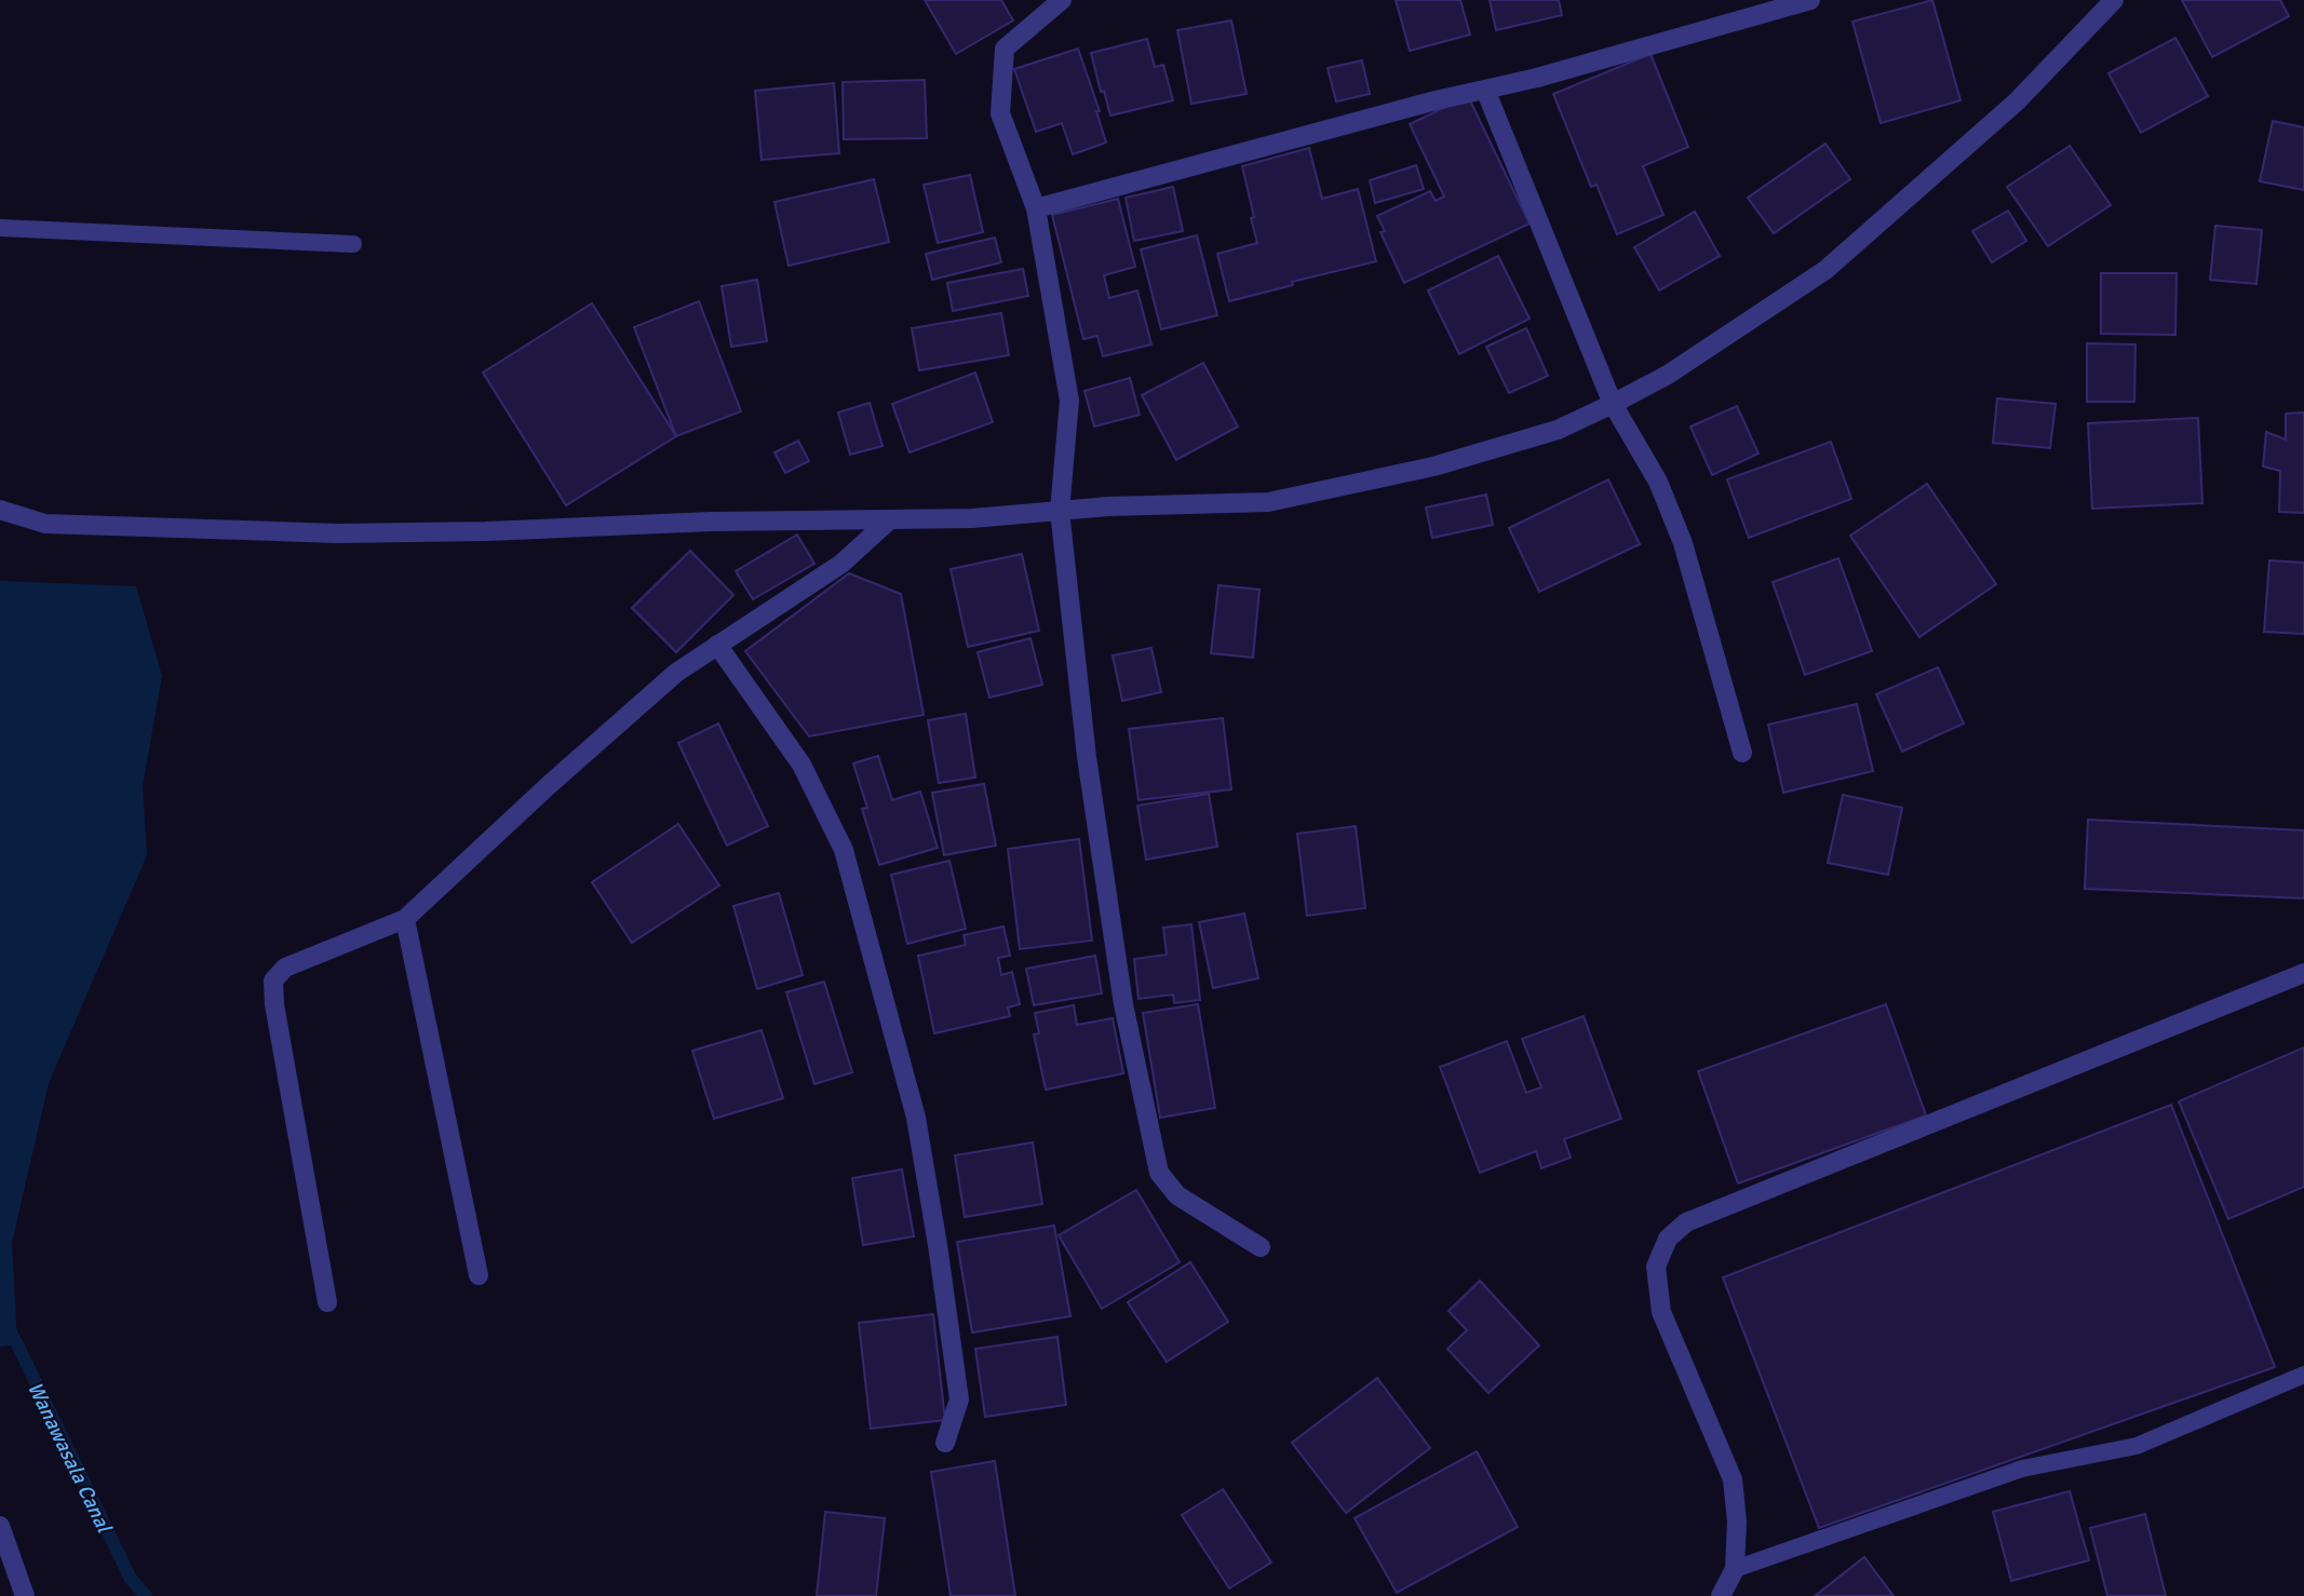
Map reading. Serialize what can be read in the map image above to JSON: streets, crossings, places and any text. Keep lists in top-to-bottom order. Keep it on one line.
{"water":["Wanawasala Canal"]}
